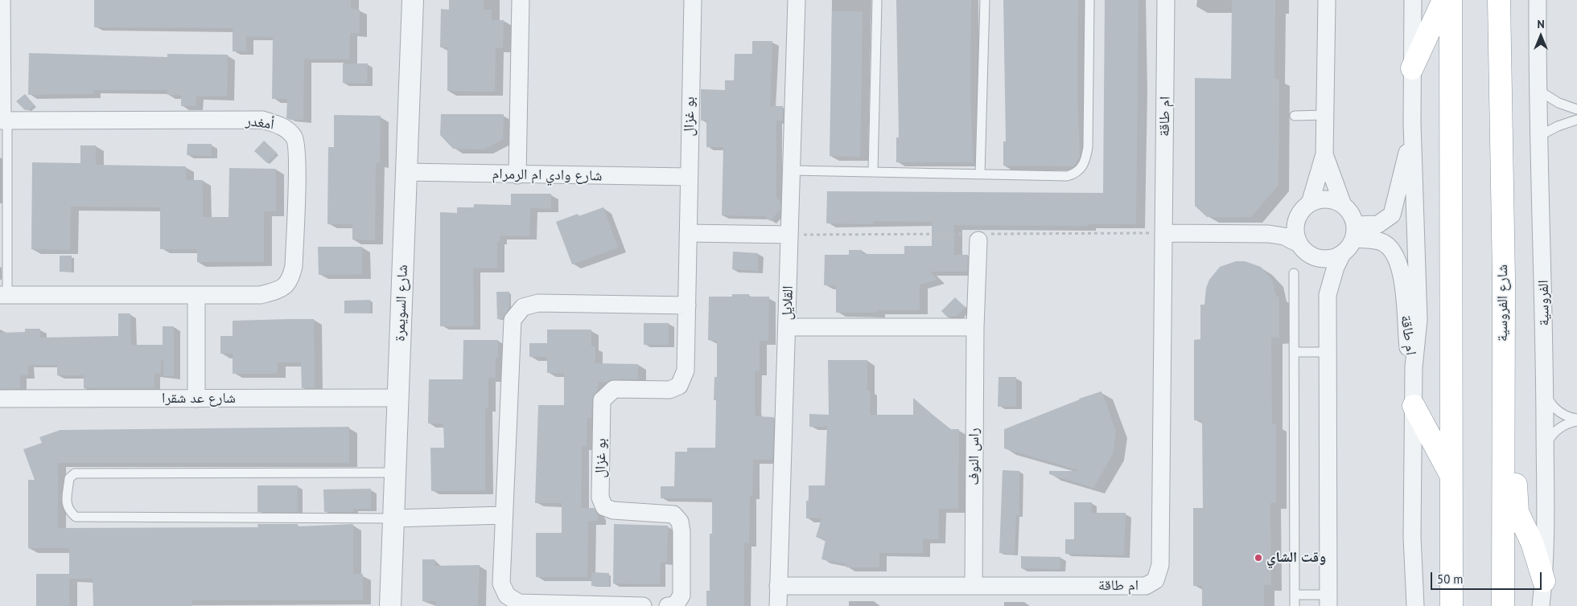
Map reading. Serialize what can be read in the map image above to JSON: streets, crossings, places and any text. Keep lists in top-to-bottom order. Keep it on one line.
{"streets":{"highway":["شارع الفروسية"],"street":["بو غزال","ام طاقة","أمغدر","شارع وادي ام الرمرام","شارع السويمرة","القلايل","الفروسية","شارع عد شقرا","راس النوف"]},"crossings":[["بو غزال","شارع وادي ام الرمرام"],["ام طاقة","القلايل"],["ام طاقة","راس النوف"],["شارع وادي ام الرمرام","شارع السويمرة"],["شارع السويمرة","شارع عد شقرا"]],"places":["وقت الشاي"],"scale_bar":"50 m","north":"top"}
